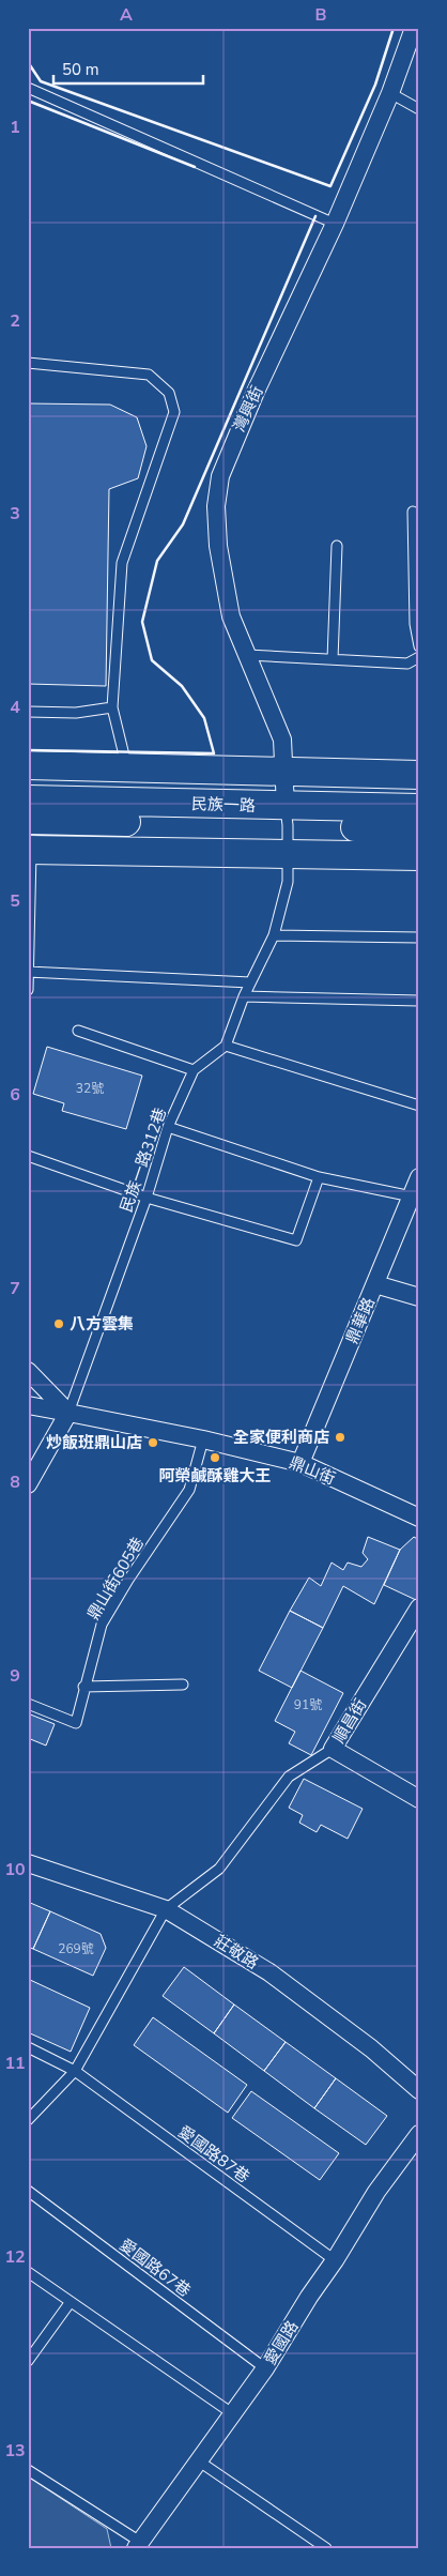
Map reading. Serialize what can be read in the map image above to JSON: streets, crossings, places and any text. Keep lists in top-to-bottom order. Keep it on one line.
{"streets":{"main road":["民族一路"],"street":["灣興街","鼎華路","鼎山街","順昌街","莊敬路","愛國路"],"lane":["民族一路312巷","鼎山街605巷","愛國路87巷","愛國路67巷"]},"crossings":[["灣興街","民族一路"],["民族一路312巷","鼎山街"],["鼎華路","鼎山街"],["鼎山街","鼎山街605巷"],["愛國路87巷","愛國路"],["愛國路67巷","愛國路"]],"places":["八方雲集","全家便利商店","炒飯班鼎山店","阿榮鹹酥雞大王"],"house_numbers":["32號","91號","269號"],"scale_bar":"50 m","grid":{"columns":["A","B"],"rows":["1","2","3","4","5","6","7","8","9","10","11","12","13"]}}
